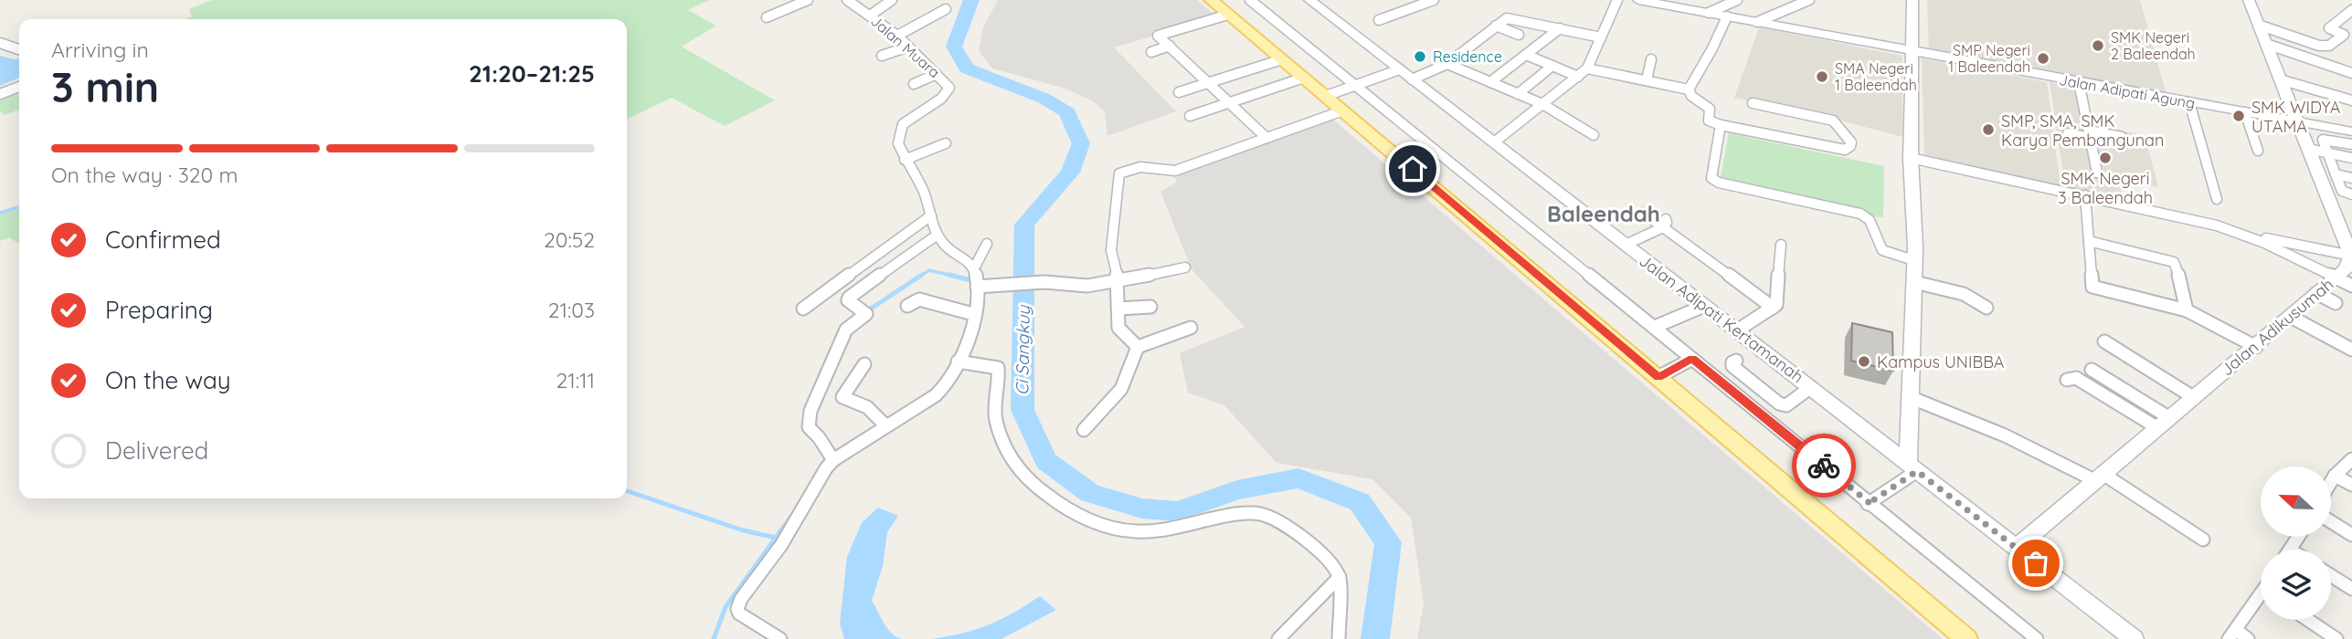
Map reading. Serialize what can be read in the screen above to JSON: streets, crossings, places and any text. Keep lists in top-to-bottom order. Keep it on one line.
{"streets":{"main road":["Jalan Adipati Agung","Jalan Adipati Kertamanah","Jalan Adikusumah"],"street":["Jalan Muara"]},"crossings":[["Jalan Adipati Kertamanah","Jalan Adikusumah"]],"districts":["Baleendah"],"water":["Ci Sangkuy"],"places":["SMK Negeri 2 Baleendah","Residence","SMP Negeri 1 Baleendah","SMA Negeri 1 Baleendah","SMK WIDYA UTAMA","SMP, SMA, SMK Karya Pembangunan","SMK Negeri 3 Baleendah","Kampus UNIBBA"],"north":"left","page":{"heading":["3 min","Arriving in","21:20–21:25"],"bar":"On the way · 320 m","list":[["Confirmed","20:52"],["Preparing","21:03"],["On the way","21:11"],"Delivered"]}}
